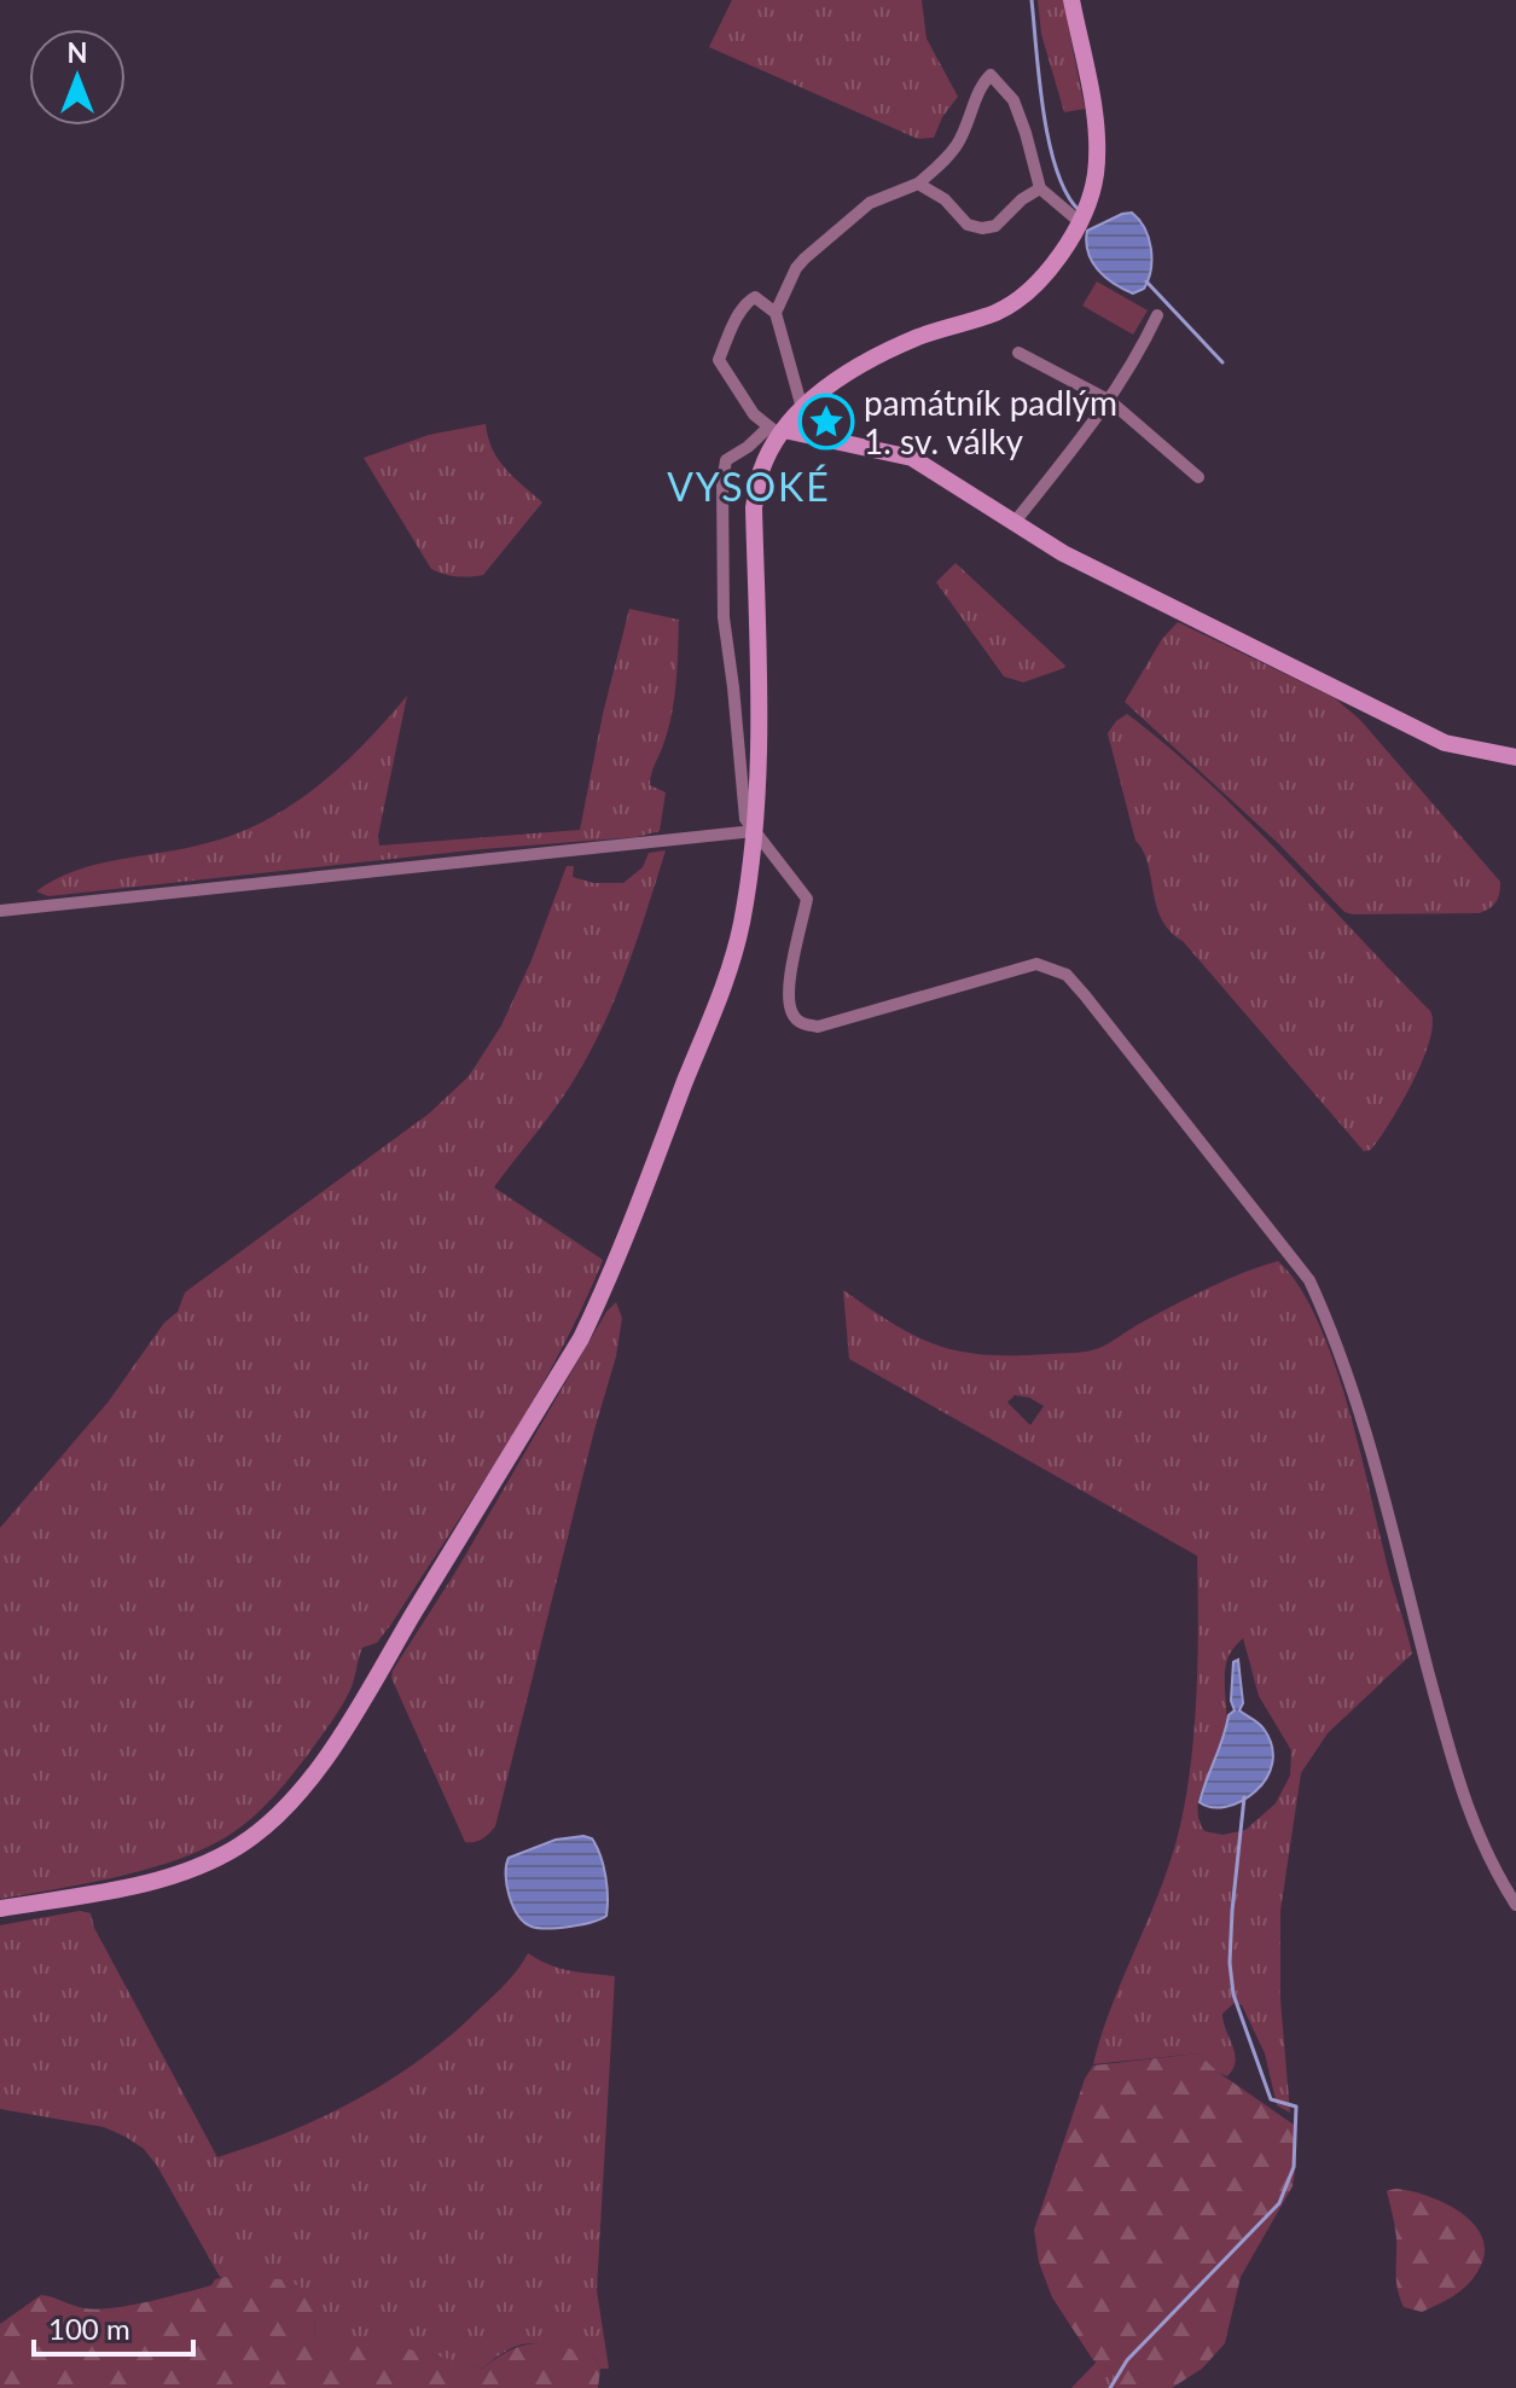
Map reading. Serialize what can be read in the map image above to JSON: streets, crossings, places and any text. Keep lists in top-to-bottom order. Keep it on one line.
{"districts":["VYSOKÉ"],"places":{"place":["památník padlým 1. sv. války"]},"scale_bar":"100 m","north":"top"}
